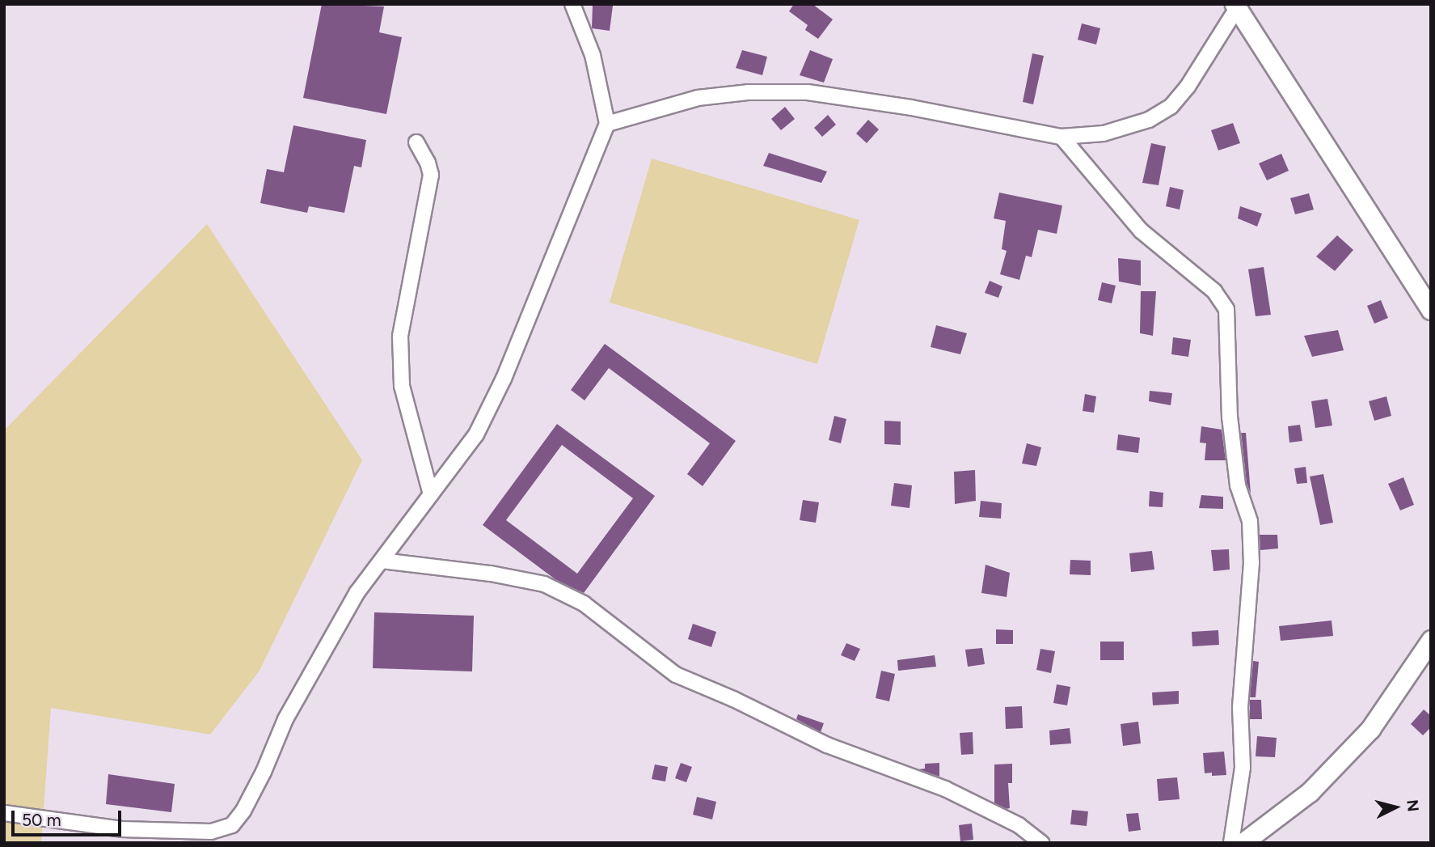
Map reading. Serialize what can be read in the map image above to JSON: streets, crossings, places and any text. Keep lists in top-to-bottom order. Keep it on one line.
{"scale_bar":"50 m","north":"right"}
